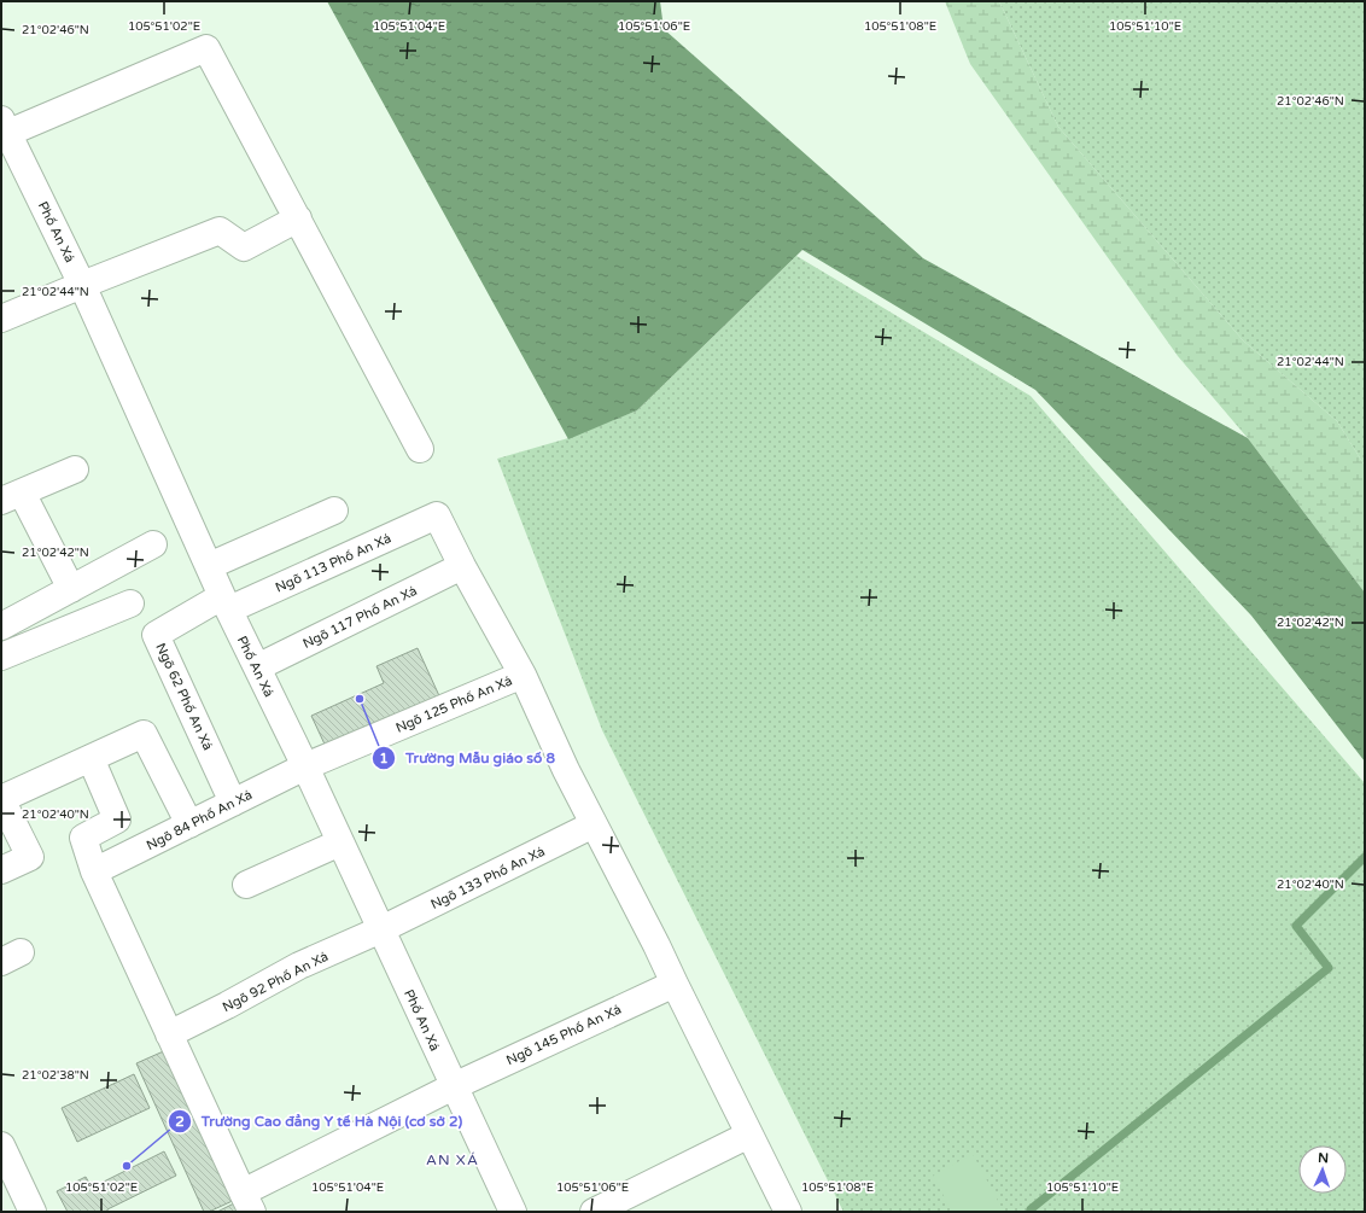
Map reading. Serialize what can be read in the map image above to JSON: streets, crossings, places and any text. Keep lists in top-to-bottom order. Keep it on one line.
{"streets":{"street":["Phố An Xá","Ngõ 113 Phố An Xá","Ngõ 117 Phố An Xá","Ngõ 62 Phố An Xá","Ngõ 125 Phố An Xá","Ngõ 84 Phố An Xá","Ngõ 133 Phố An Xá","Ngõ 92 Phố An Xá","Ngõ 145 Phố An Xá"]},"crossings":[["Phố An Xá","Ngõ 113 Phố An Xá"],["Phố An Xá","Ngõ 117 Phố An Xá"],["Phố An Xá","Ngõ 62 Phố An Xá"],["Phố An Xá","Ngõ 125 Phố An Xá"],["Phố An Xá","Ngõ 84 Phố An Xá"],["Phố An Xá","Ngõ 133 Phố An Xá"],["Phố An Xá","Ngõ 92 Phố An Xá"],["Phố An Xá","Ngõ 145 Phố An Xá"],["Ngõ 113 Phố An Xá","Ngõ 117 Phố An Xá"],["Ngõ 113 Phố An Xá","Ngõ 62 Phố An Xá"],["Ngõ 62 Phố An Xá","Ngõ 84 Phố An Xá"],["Ngõ 125 Phố An Xá","Ngõ 84 Phố An Xá"],["Ngõ 133 Phố An Xá","Ngõ 92 Phố An Xá"]],"districts":["AN XÁ"],"places":["Trường Mẫu giáo số 8","Trường Cao đẳng Y tế Hà Nội (cơ sở 2)"],"north":"top","coordinates":["105°51'02\"E","105°51'04\"E","105°51'06\"E","105°51'08\"E","105°51'10\"E","21°02'46\"N","21°02'44\"N","21°02'42\"N","21°02'40\"N","21°02'38\"N"]}
